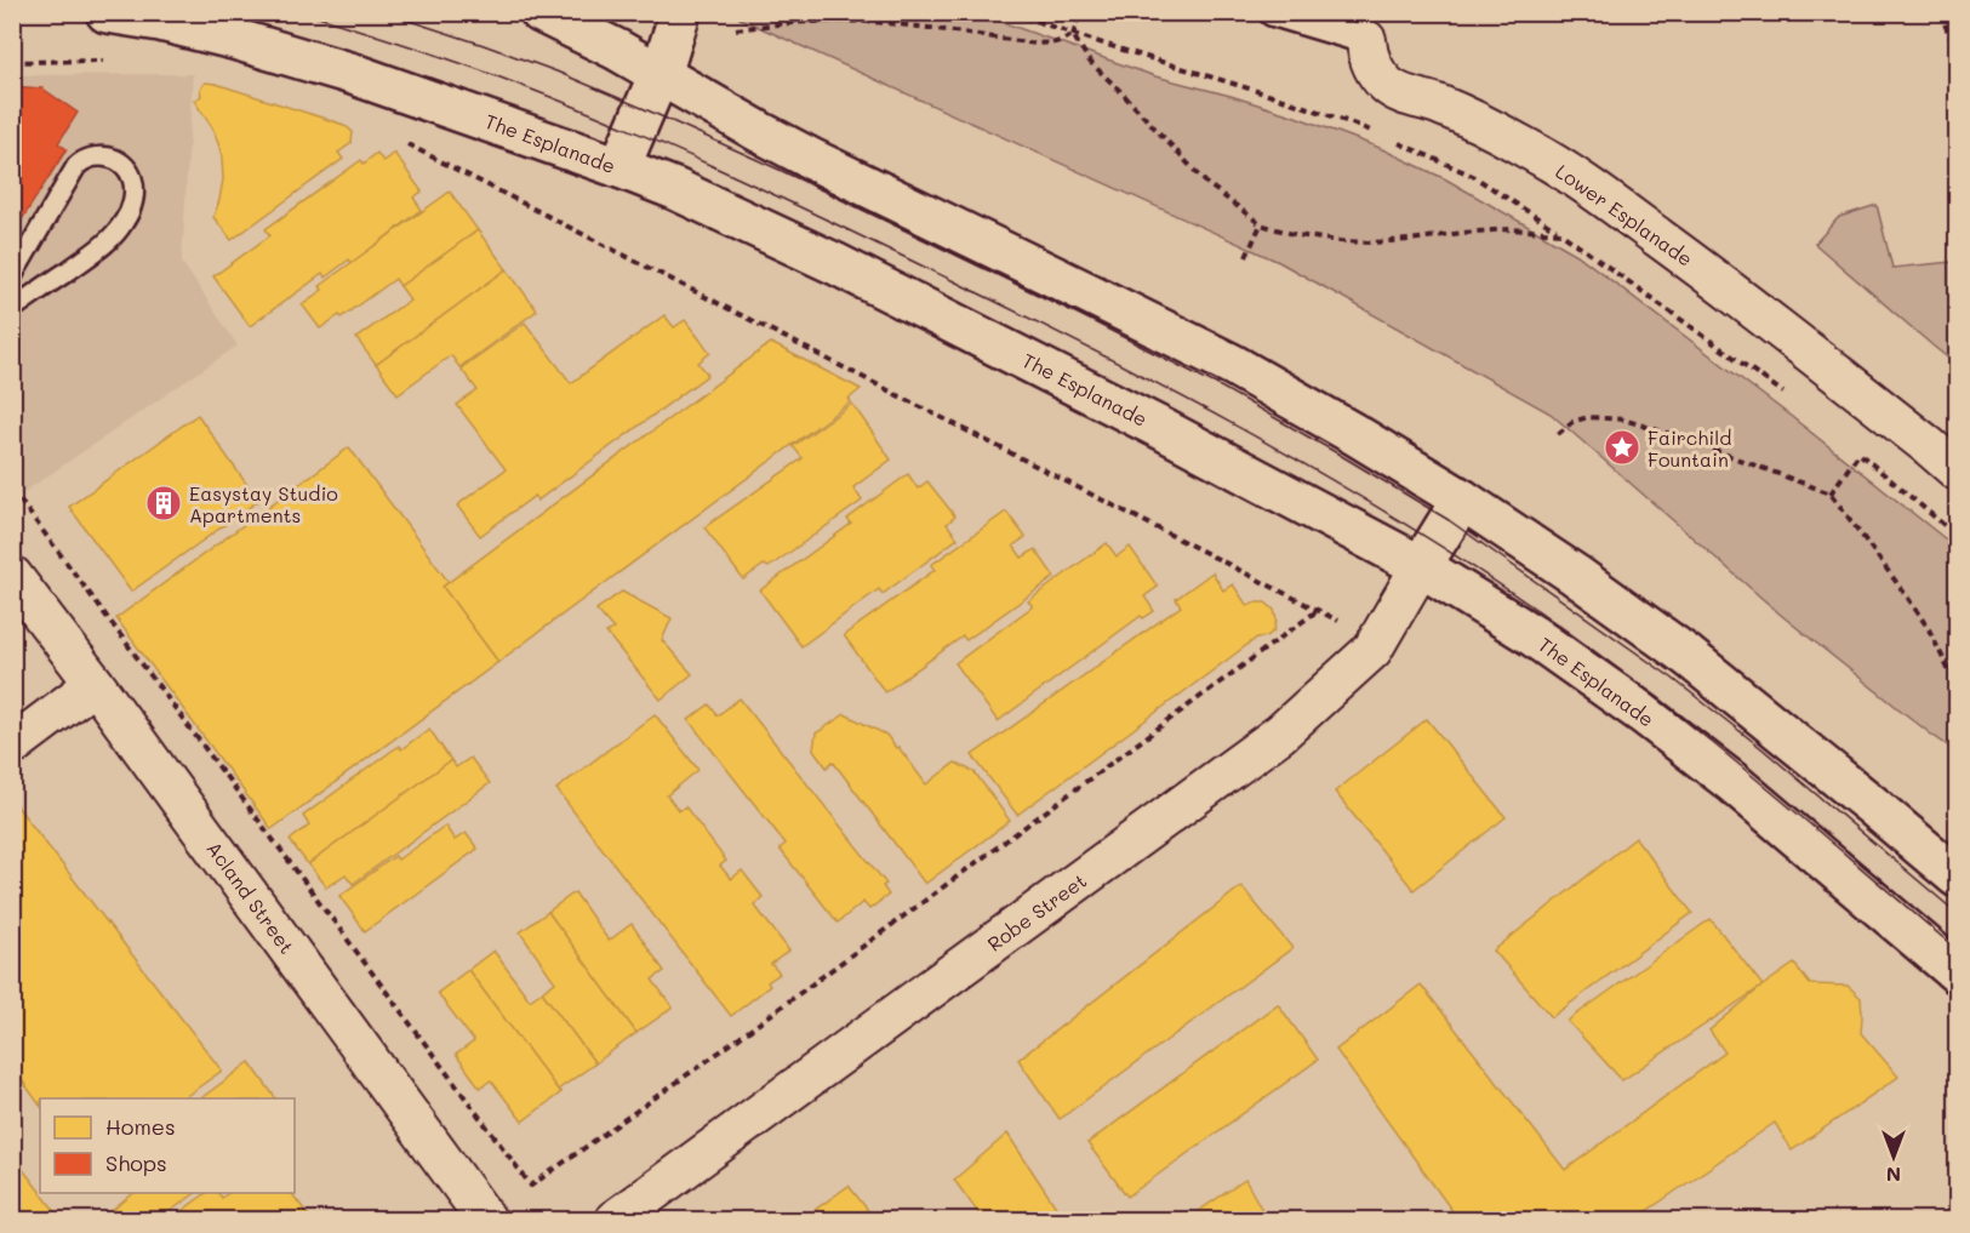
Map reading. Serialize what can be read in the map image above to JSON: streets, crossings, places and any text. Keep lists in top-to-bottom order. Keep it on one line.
{"streets":{"street":["The Esplanade","Lower Esplanade","Acland Street","Robe Street"]},"crossings":[["The Esplanade","Robe Street"]],"places":{"place":["Fairchild Fountain"],"building":["Easystay Studio Apartments"]},"legend":["Homes","Shops"],"north":"bottom"}
